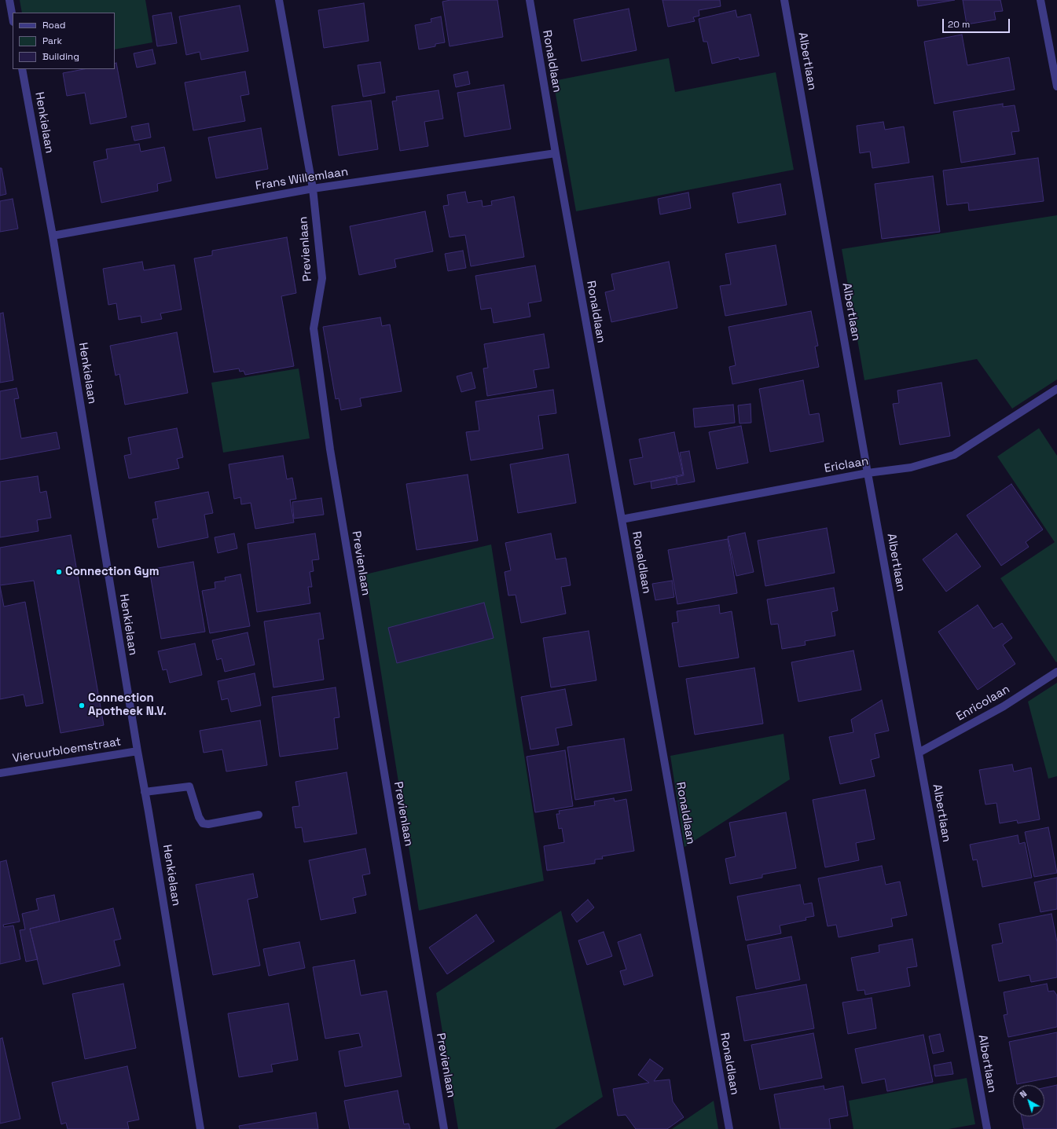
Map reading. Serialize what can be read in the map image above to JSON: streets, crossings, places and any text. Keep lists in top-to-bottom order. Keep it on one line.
{"streets":{"street":["Ronaldlaan","Albertlaan","Henkielaan","Frans Willemlaan","Previenlaan","Ericlaan","Enricolaan","Vieruurbloemstraat"]},"crossings":[["Ronaldlaan","Frans Willemlaan"],["Ronaldlaan","Ericlaan"],["Albertlaan","Ericlaan"],["Albertlaan","Enricolaan"],["Henkielaan","Frans Willemlaan"],["Henkielaan","Vieruurbloemstraat"],["Frans Willemlaan","Previenlaan"]],"places":["Connection Gym","Connection Apotheek N.V."],"legend":["Road","Park","Building"],"scale_bar":"20 m","north":"top left"}
